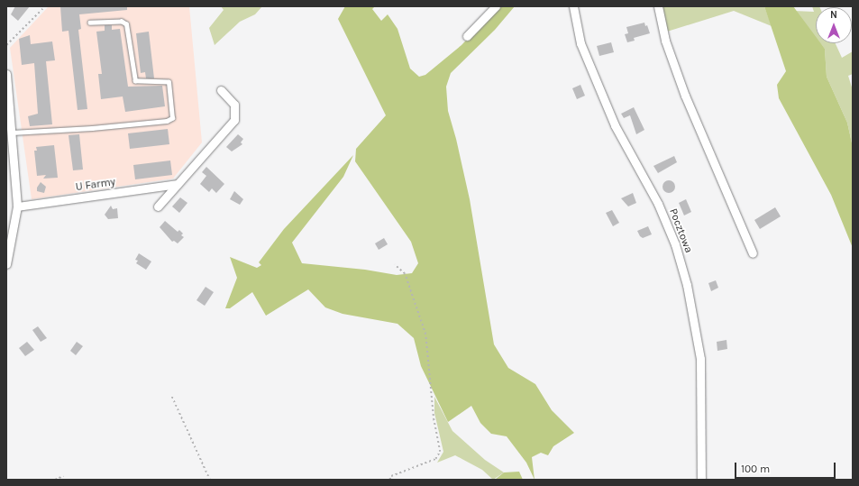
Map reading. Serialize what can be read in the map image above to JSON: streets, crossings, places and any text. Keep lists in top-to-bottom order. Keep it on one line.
{"streets":{"street":["U Farmy","Pocztowa"]},"scale_bar":"100 m","north":"top"}
